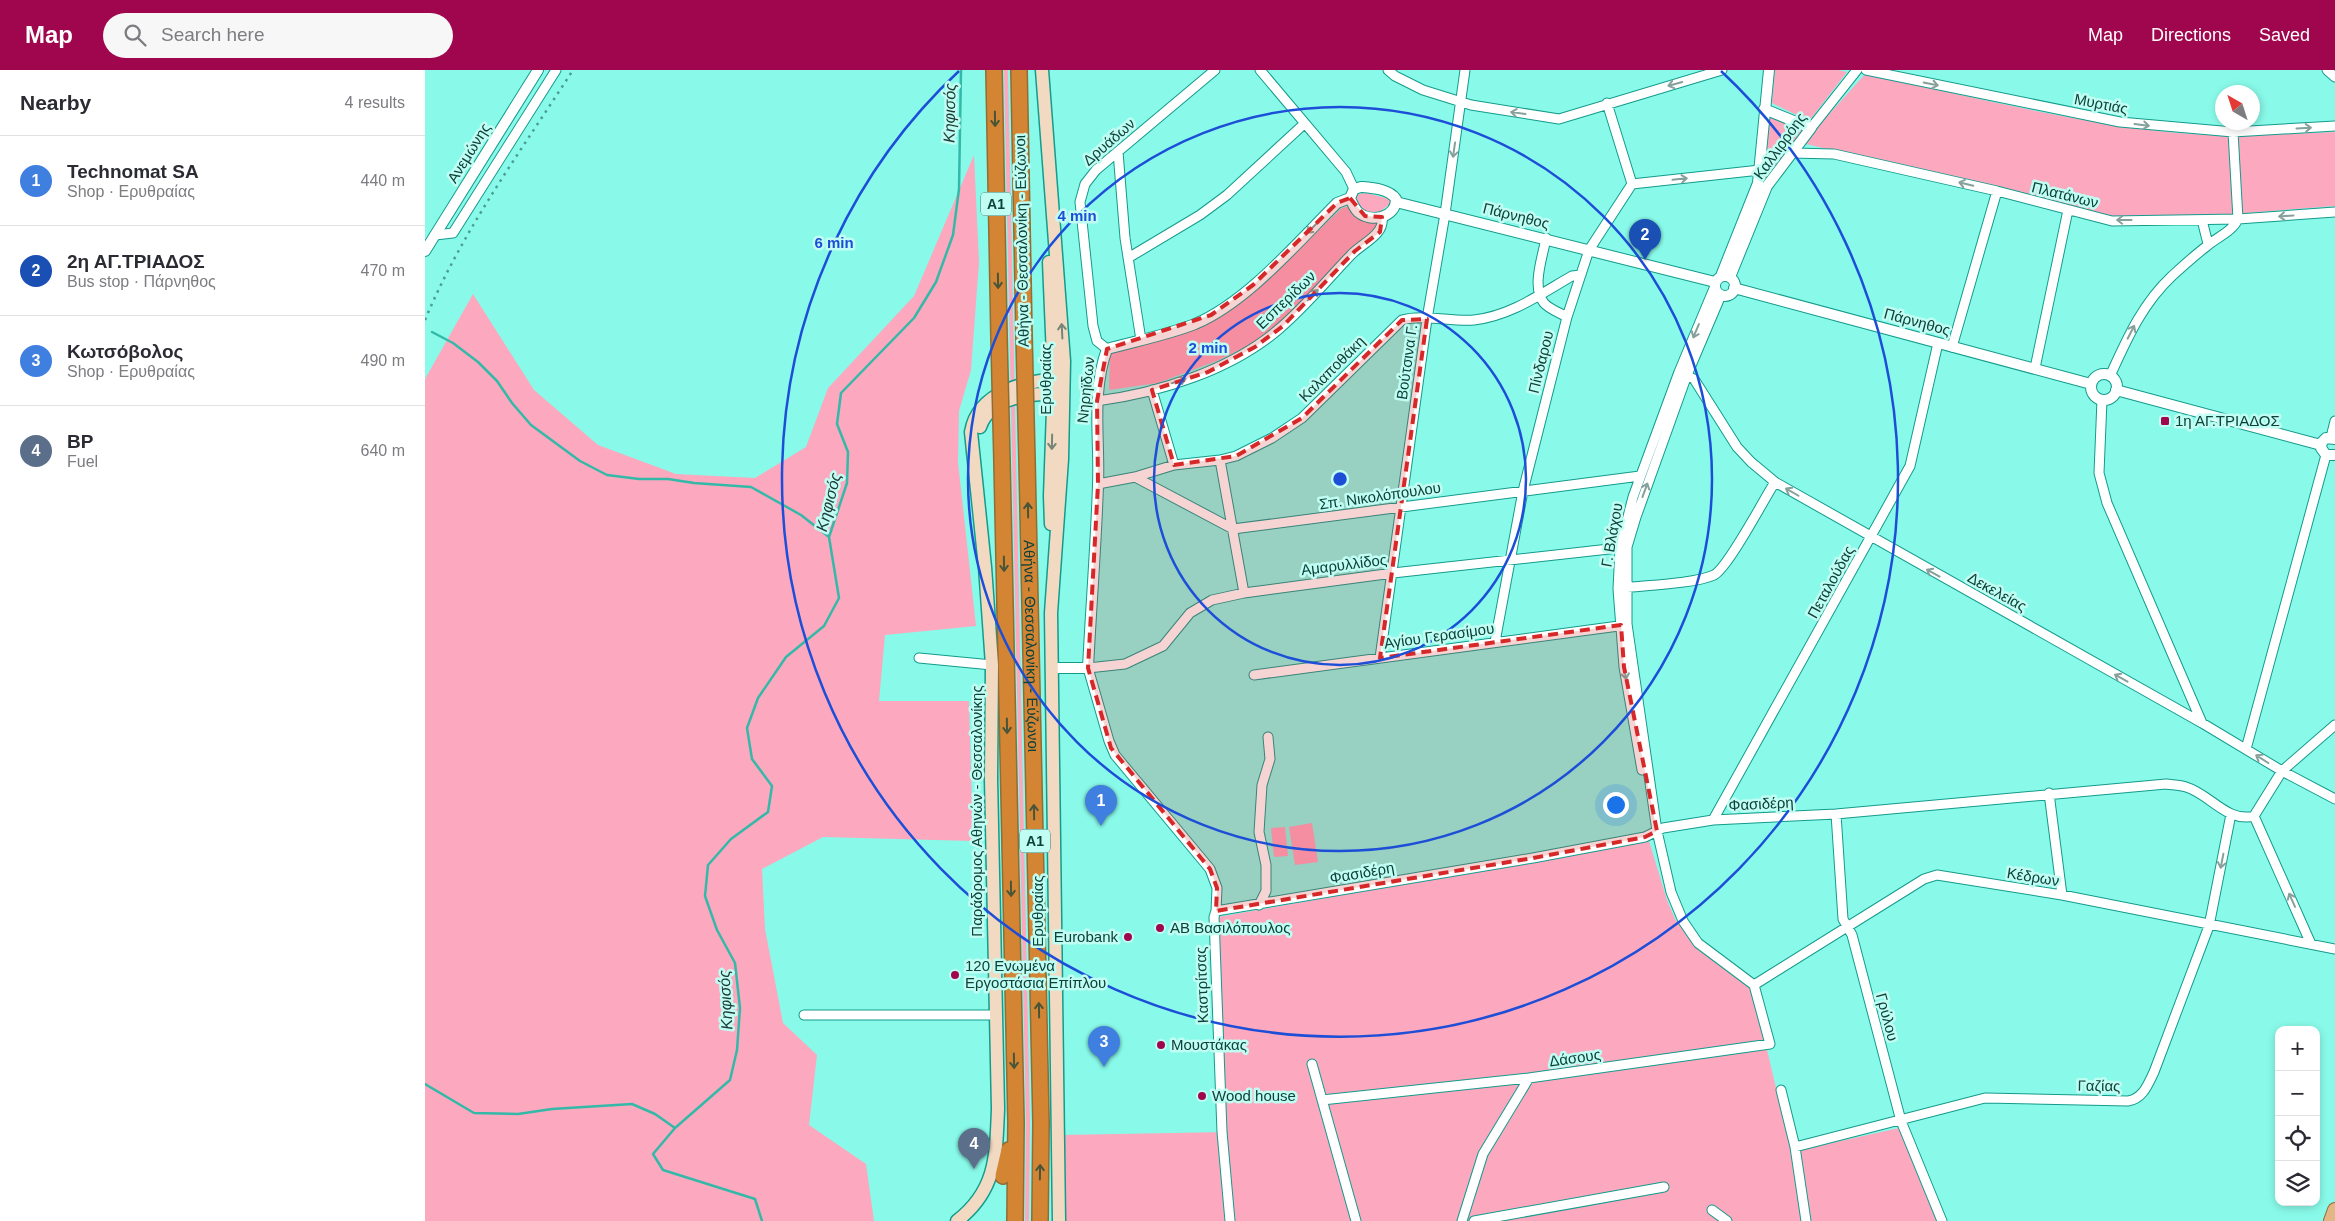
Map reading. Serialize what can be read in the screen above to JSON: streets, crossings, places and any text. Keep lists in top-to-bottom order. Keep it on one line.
{"streets":{"highway":["Α1","Αθήνα - Θεσσαλονίκη - Εύζωνοι"],"main road":["Ερυθραίας","Παράδρομος Αθηνών - Θεσσαλονίκης"],"street":["Μυρτιάς","Δρυάδων","Καλλιρρόης","Ανεμώνης","Πλατάνων","Πάρνηθος","Εσπερίδων","Βούτσινα Γ.","Πίνδαρου","Καλαποθάκη","Νηρηϊδων","Σπ. Νικολόπουλου","Γ. Βλάχου","Αμαρυλλίδος","Πεταλούδας","Δεκελείας","Αγίου Γερασίμου","Φασιδέρη","Κέδρων","Καστρίτσας","Γρύλου","Δάσους","Γαζίας"]},"crossings":[["Δρυάδων","Νηρηϊδων"],["Καλλιρρόης","Πλατάνων"],["Καλλιρρόης","Πάρνηθος"],["Καλλιρρόης","Γ. Βλάχου"],["Πάρνηθος","Εσπερίδων"],["Πάρνηθος","Βούτσινα Γ."],["Πάρνηθος","Πίνδαρου"],["Πάρνηθος","Νηρηϊδων"],["Πάρνηθος","Γ. Βλάχου"],["Πάρνηθος","Πεταλούδας"],["Εσπερίδων","Νηρηϊδων"],["Βούτσινα Γ.","Καλαποθάκη"],["Βούτσινα Γ.","Σπ. Νικολόπουλου"],["Βούτσινα Γ.","Αμαρυλλίδος"],["Βούτσινα Γ.","Αγίου Γερασίμου"],["Πίνδαρου","Καλαποθάκη"],["Πίνδαρου","Σπ. Νικολόπουλου"],["Πίνδαρου","Αμαρυλλίδος"],["Πίνδαρου","Αγίου Γερασίμου"],["Καλαποθάκη","Νηρηϊδων"],["Ερυθραίας","Παράδρομος Αθηνών - Θεσσαλονίκης"],["Νηρηϊδων","Αμαρυλλίδος"],["Νηρηϊδων","Καστρίτσας"],["Σπ. Νικολόπουλου","Γ. Βλάχου"],["Γ. Βλάχου","Αμαρυλλίδος"],["Γ. Βλάχου","Δεκελείας"],["Γ. Βλάχου","Αγίου Γερασίμου"],["Γ. Βλάχου","Φασιδέρη"],["Γ. Βλάχου","Κέδρων"],["Γ. Βλάχου","Δάσους"],["Αμαρυλλίδος","Καστρίτσας"],["Πεταλούδας","Δεκελείας"],["Πεταλούδας","Φασιδέρη"],["Φασιδέρη","Καστρίτσας"],["Φασιδέρη","Γρύλου"],["Φασιδέρη","Γαζίας"],["Κέδρων","Γρύλου"],["Κέδρων","Δάσους"],["Κέδρων","Γαζίας"],["Γρύλου","Γαζίας"]],"one_way":["Μυρτιάς","Πλατάνων","Εσπερίδων","Δεκελείας"],"water":["Κηφισός"],"places":{"transit":["1η ΑΓ.ΤΡΙΑΔΟΣ"],"other":["ΑΒ Βασιλόπουλος","Eurobank","120 Ενωμένα Εργοστάσια Επίπλου","Μουστάκας","Wood house"]},"north":"top left","page":{"header":"Map","search":"Search here","nav":["Map","Directions","Saved"],"heading":["Nearby","4 results"],"list":[{"mark":"1","name":"Technomat SA","note":"Shop · Ερυθραίας","value":"440 m"},{"mark":"2","name":"2η ΑΓ.ΤΡΙΑΔΟΣ","note":"Bus stop · Πάρνηθος","value":"470 m"},{"mark":"3","name":"Κωτσόβολος","note":"Shop · Ερυθραίας","value":"490 m"},{"mark":"4","name":"BP","note":"Fuel","value":"640 m"}],"pins":["2","1","3","4"],"map_buttons":["+","−"]},"rings":["4 min","6 min","2 min"]}
